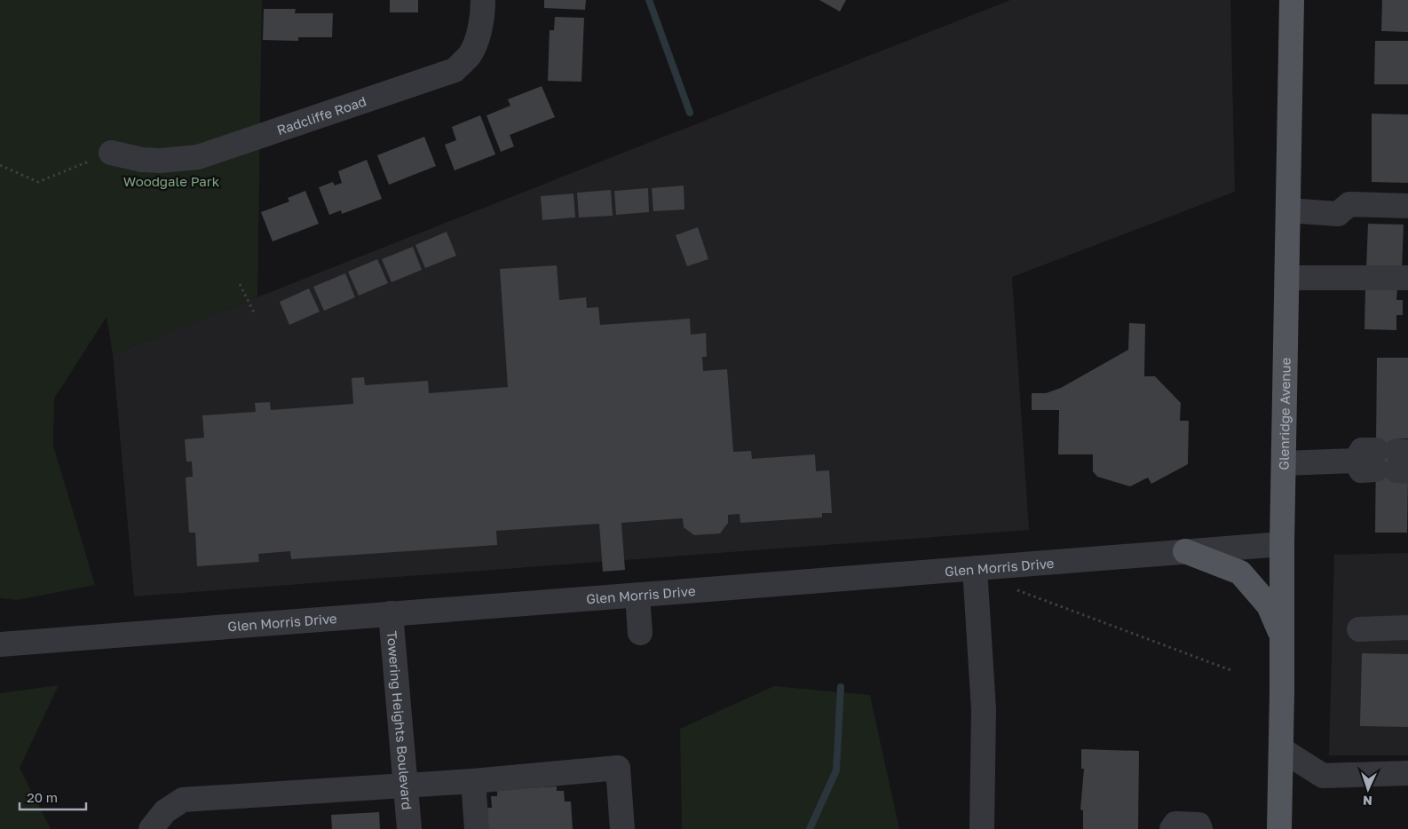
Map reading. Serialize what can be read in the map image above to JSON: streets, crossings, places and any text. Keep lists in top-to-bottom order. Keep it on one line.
{"streets":{"main road":["Glenridge Avenue"],"street":["Radcliffe Road","Glen Morris Drive","Towering Heights Boulevard"]},"crossings":[["Glenridge Avenue","Glen Morris Drive"],["Glen Morris Drive","Towering Heights Boulevard"]],"parks":["Woodgale Park"],"scale_bar":"20 m","north":"bottom"}
